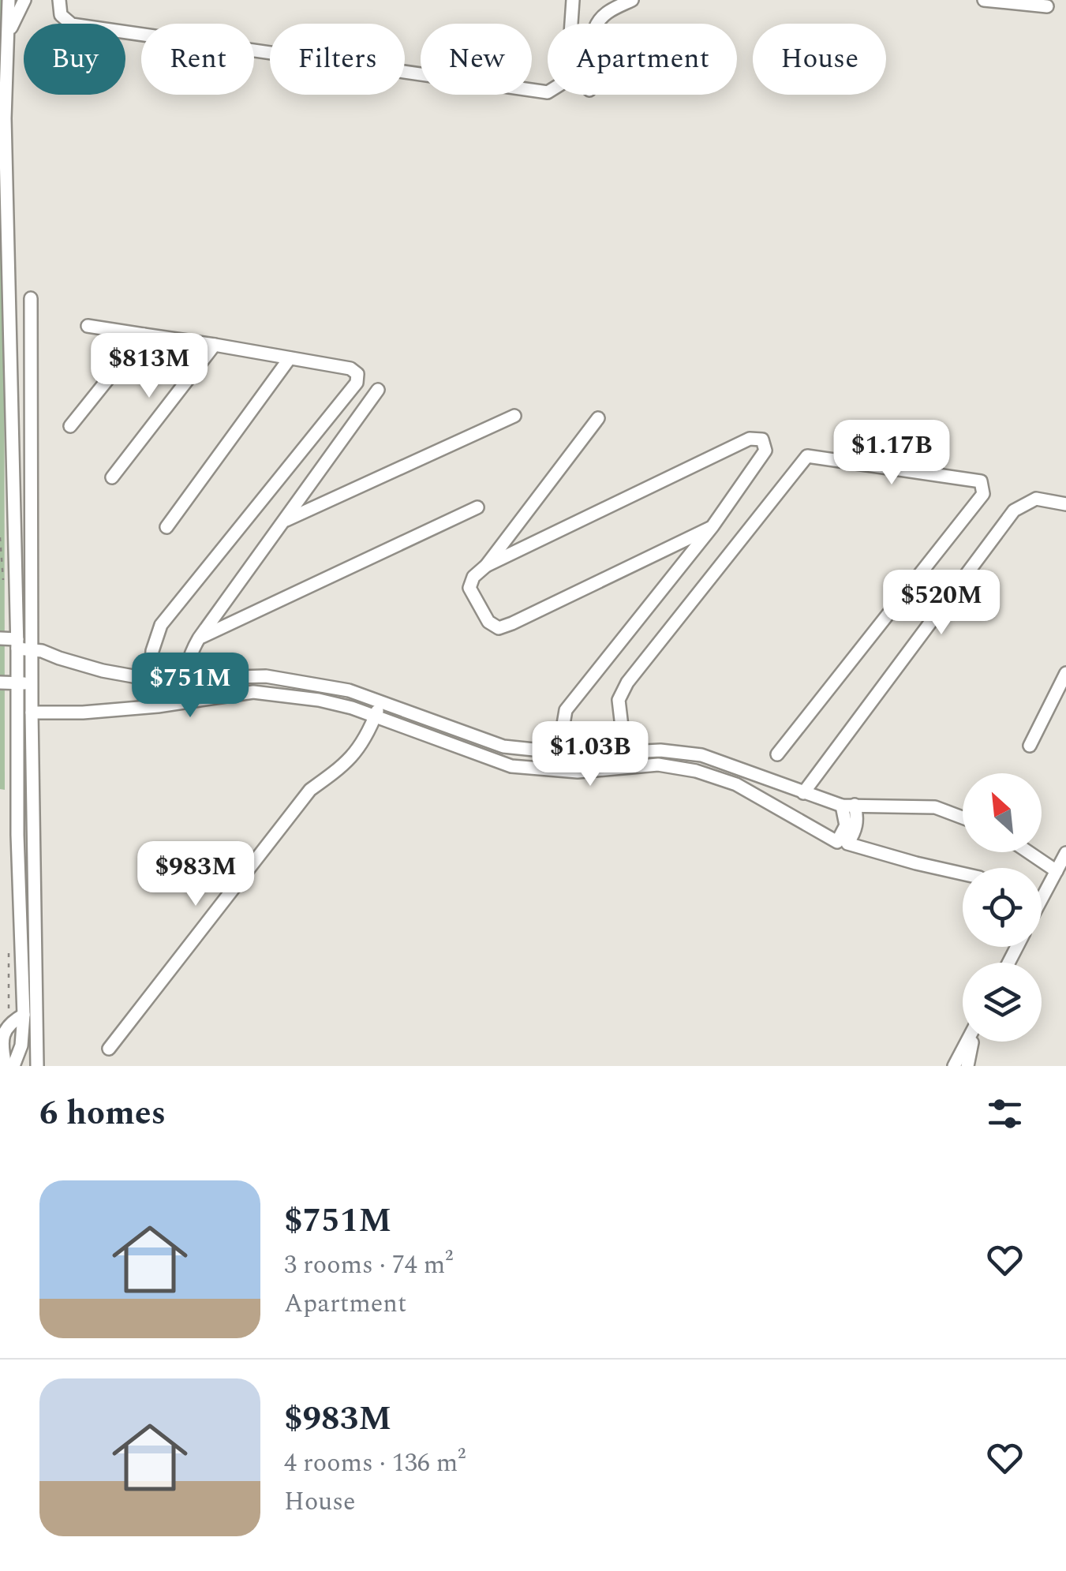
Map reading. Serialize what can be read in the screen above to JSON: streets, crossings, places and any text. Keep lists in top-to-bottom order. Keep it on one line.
{"north":"top left","page":{"chip":["Buy","Rent","Filters","New","Apartment","House"],"price":["$813M","$1.17B","$520M","$751M","$1.03B","$983M"],"heading":"6 homes","list":[{"name":"$751M","note":"3 rooms · 74 m² · Apartment"},{"name":"$983M","note":"4 rooms · 136 m² · House"}]}}
